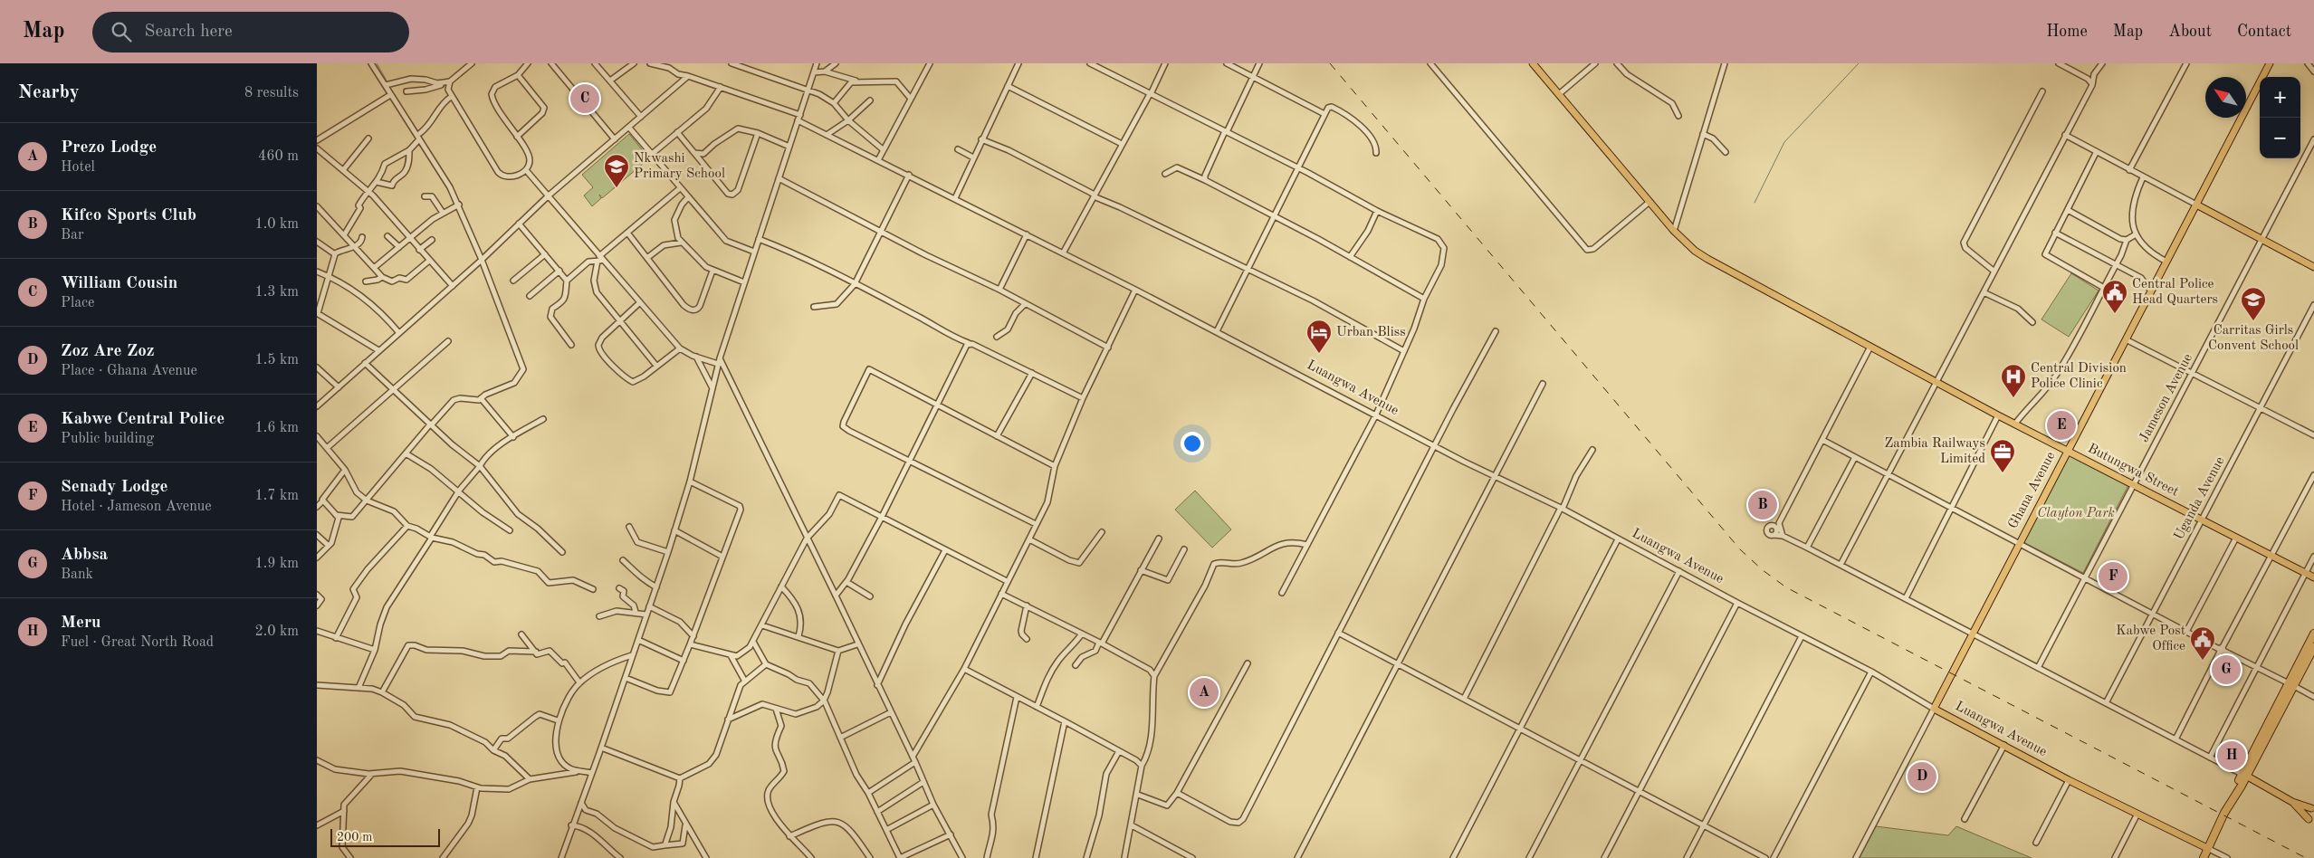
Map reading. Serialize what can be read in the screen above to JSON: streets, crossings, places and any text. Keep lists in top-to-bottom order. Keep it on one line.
{"streets":{"main road":["Luangwa Avenue","Butungwa Street","Ghana Avenue"],"street":["Jameson Avenue","Uganda Avenue"]},"crossings":[["Luangwa Avenue","Ghana Avenue"],["Jameson Avenue","Butungwa Street"],["Butungwa Street","Ghana Avenue"],["Butungwa Street","Uganda Avenue"]],"parks":["Clayton Park"],"places":{"school or university":["Nkwashi Primary School","Carritas Girls Convent School"],"public building":["Central Police Head Quarters","Kabwe Post Office"],"hotel":["Urban Bliss"],"hospital":["Central Division Police Clinic"],"office":["Zambia Railways Limited"]},"scale_bar":"200 m","north":"top left","page":{"header":"Map","search":"Search here","nav":["Home","Map","About","Contact"],"heading":["Nearby","8 results"],"map_buttons":["+","−"],"pins":["C","E","B","F","G","A","H","D"],"list":[{"mark":"A","name":"Prezo Lodge","note":"Hotel","value":"460 m"},{"mark":"B","name":"Kifco Sports Club","note":"Bar","value":"1.0 km"},{"mark":"C","name":"William Cousin","note":"Place","value":"1.3 km"},{"mark":"D","name":"Zoz Are Zoz","note":"Place · Ghana Avenue","value":"1.5 km"},{"mark":"E","name":"Kabwe Central Police","note":"Public building","value":"1.6 km"},{"mark":"F","name":"Senady Lodge","note":"Hotel · Jameson Avenue","value":"1.7 km"},{"mark":"G","name":"Abbsa","note":"Bank","value":"1.9 km"},{"mark":"H","name":"Meru","note":"Fuel · Great North Road","value":"2.0 km"}],"scale":"200 m"}}
